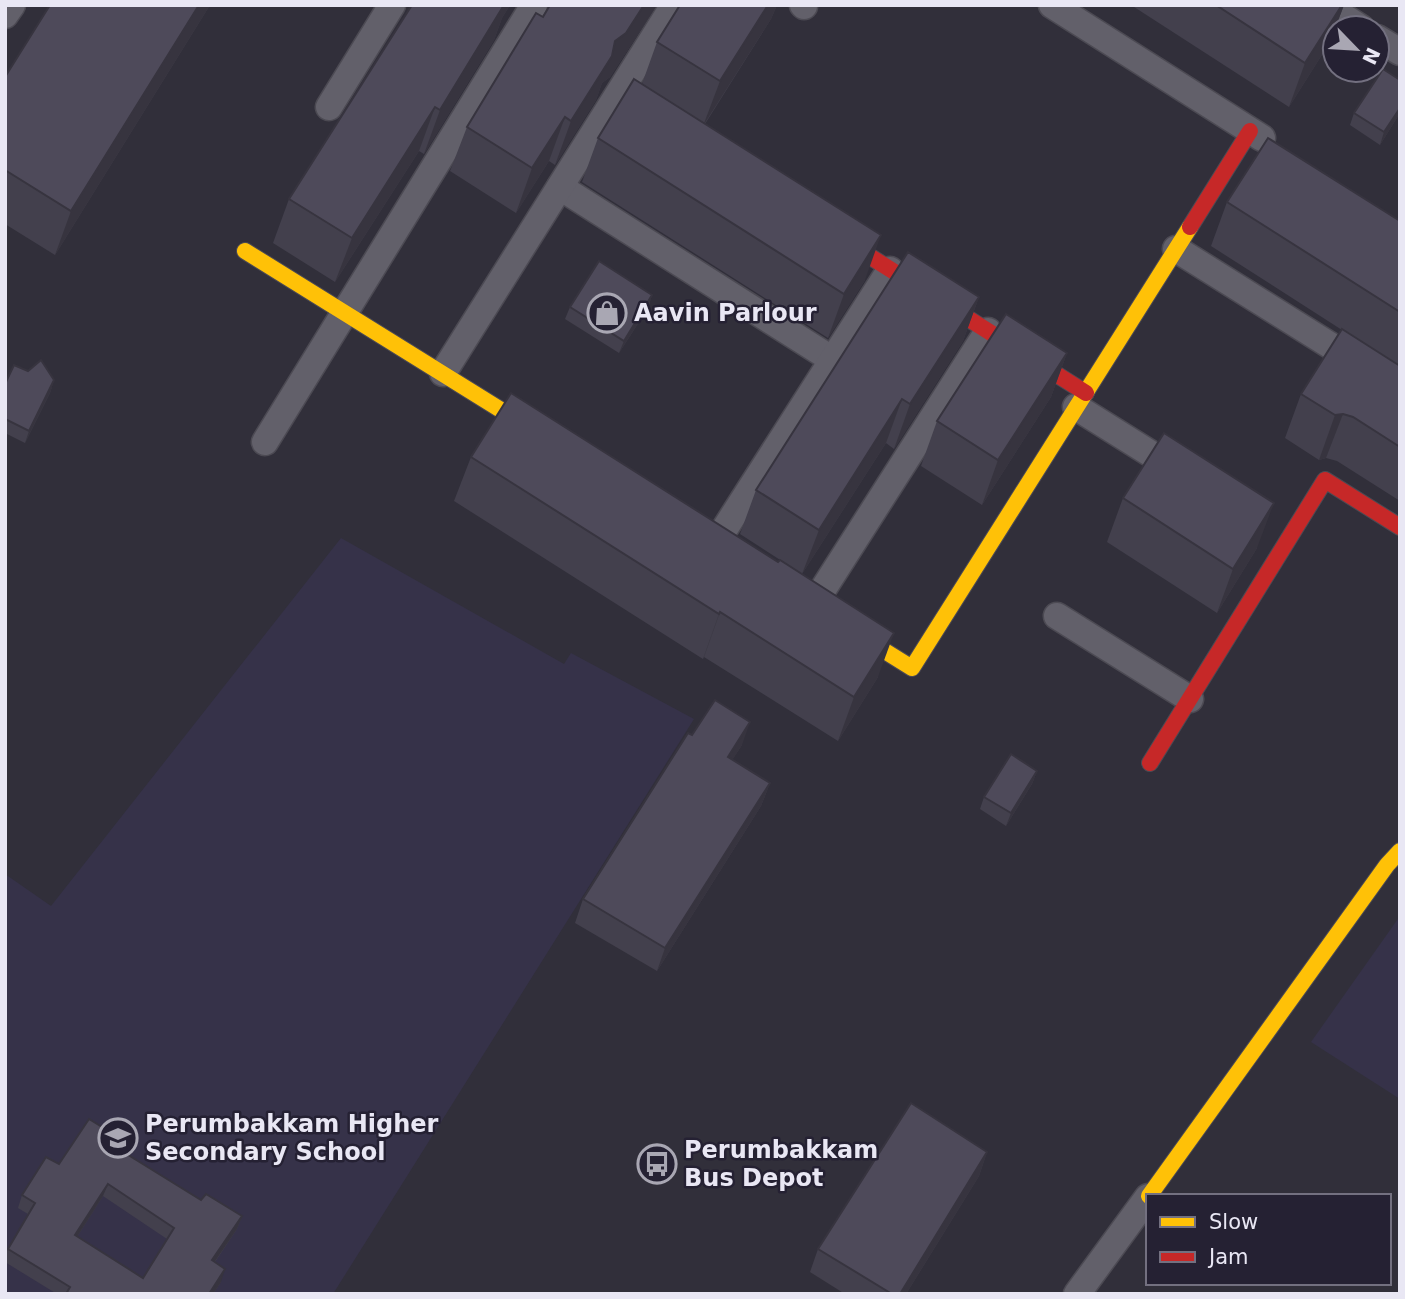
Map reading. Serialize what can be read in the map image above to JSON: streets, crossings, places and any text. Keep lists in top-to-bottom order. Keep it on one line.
{"places":{"shop":["Aavin Parlour"],"school or university":["Perumbakkam Higher Secondary School"],"bus stop":["Perumbakkam Bus Depot"]},"legend":["Slow","Jam"],"north":"bottom right"}
